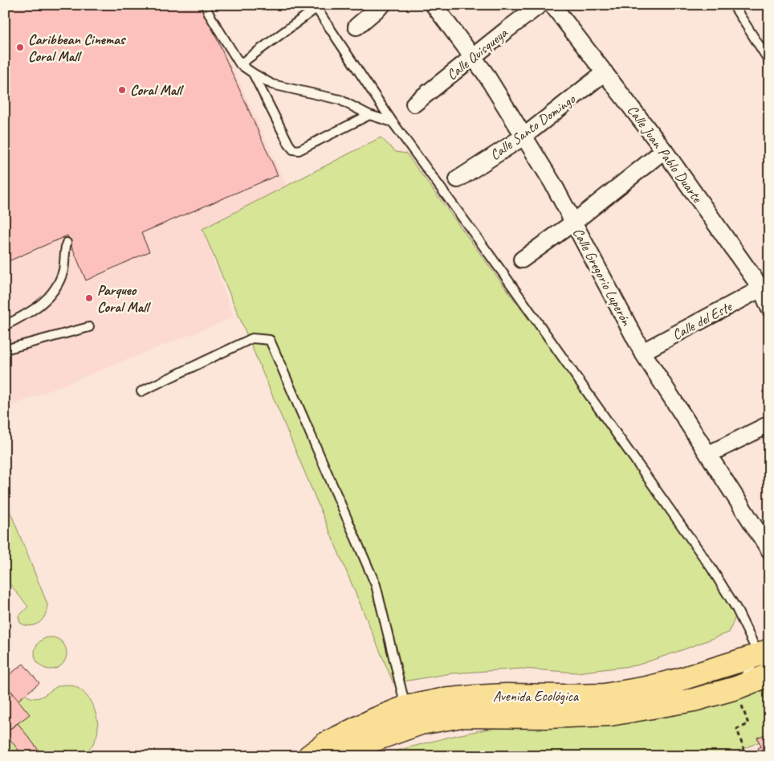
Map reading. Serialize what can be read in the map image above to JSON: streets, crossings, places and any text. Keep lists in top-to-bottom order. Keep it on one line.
{"streets":{"main road":["Avenida Ecológica"],"street":["Calle Quisqueya","Calle Santo Domingo","Calle Juan Pablo Duarte","Calle Gregorio Luperón","Calle del Este"]},"crossings":[["Calle Quisqueya","Calle Gregorio Luperón"],["Calle Santo Domingo","Calle Juan Pablo Duarte"],["Calle Santo Domingo","Calle Gregorio Luperón"],["Calle Juan Pablo Duarte","Calle del Este"],["Calle Gregorio Luperón","Calle del Este"]],"places":["Caribbean Cinemas Coral Mall","Coral Mall","Parqueo Coral Mall"]}
